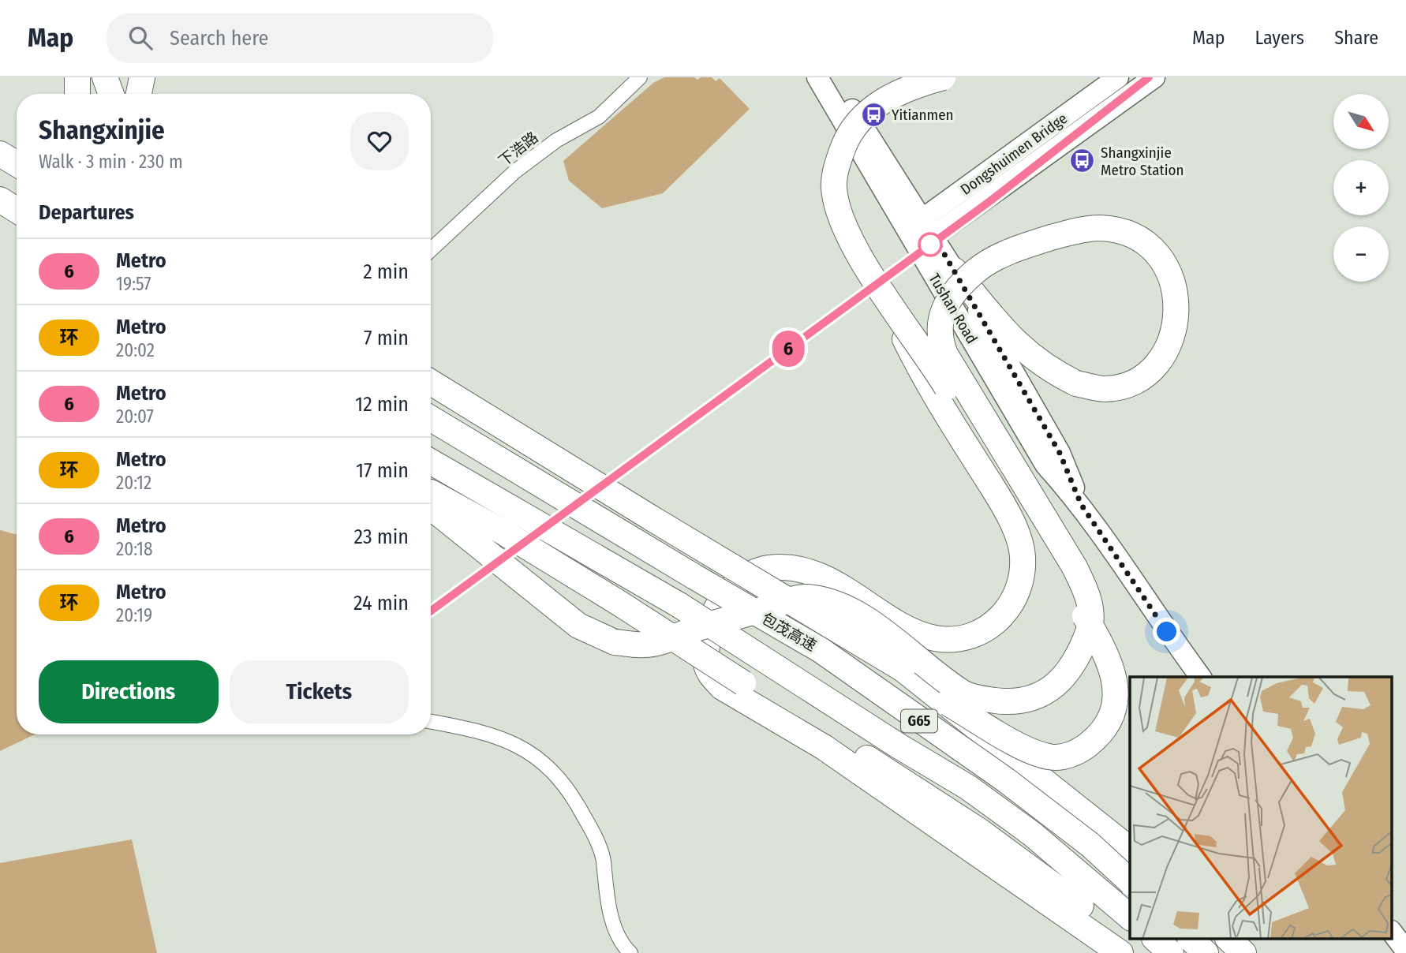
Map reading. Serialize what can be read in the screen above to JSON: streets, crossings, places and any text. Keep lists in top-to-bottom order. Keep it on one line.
{"streets":{"highway":["包茂高速","G65"],"main road":["Dongshuimen Bridge","Tushan Road"],"street":["下浩路"]},"crossings":[["Dongshuimen Bridge","Tushan Road"]],"places":{"bus stop":["Yitianmen","Shangxinjie Metro Station"]},"lines":["metro line 6"],"north":"bottom right","page":{"header":"Map","search":"Search here","nav":["Map","Layers","Share"],"on_map":"6","map_buttons":["+","−"],"heading":[["Shangxinjie","Walk · 3 min · 230 m"],"Departures"],"list":[{"mark":"6","name":"Metro","note":"19:57","value":"2 min"},{"mark":"环","name":"Metro","note":"20:02","value":"7 min"},{"mark":"6","name":"Metro","note":"20:07","value":"12 min"},{"mark":"环","name":"Metro","note":"20:12","value":"17 min"},{"mark":"6","name":"Metro","note":"20:18","value":"23 min"},{"mark":"环","name":"Metro","note":"20:19","value":"24 min"}],"buttons":["Directions","Tickets"]}}
